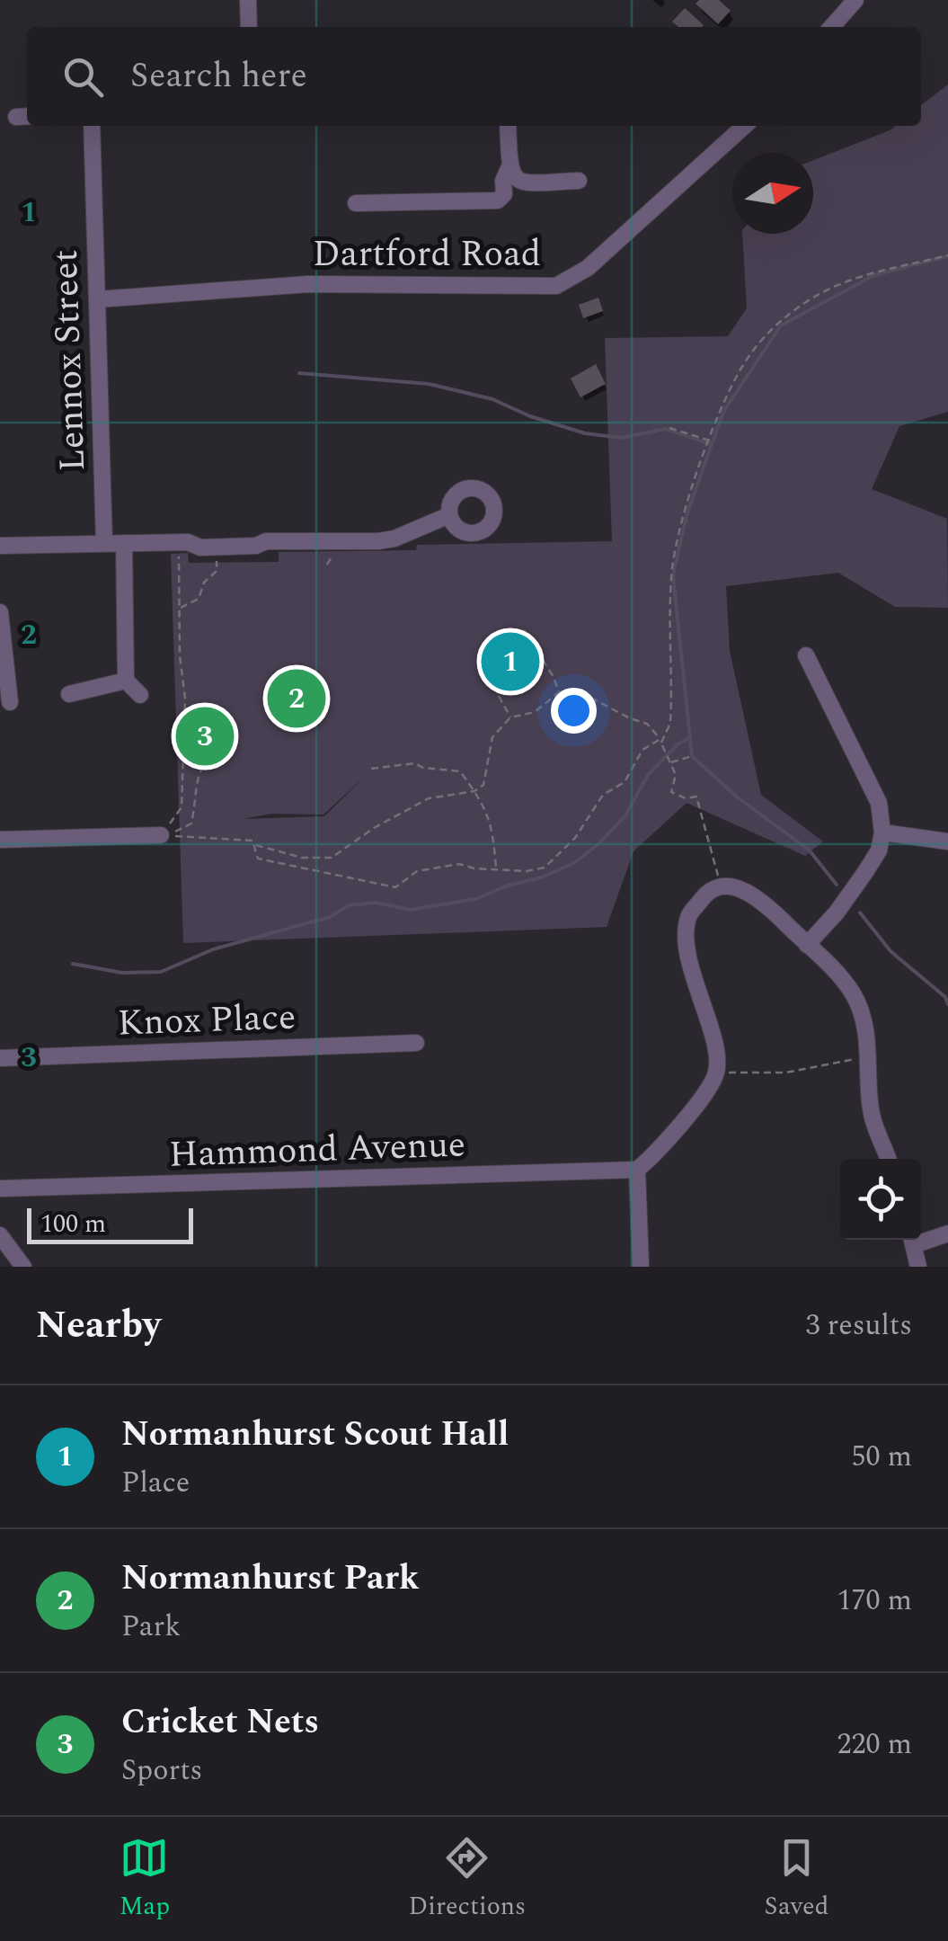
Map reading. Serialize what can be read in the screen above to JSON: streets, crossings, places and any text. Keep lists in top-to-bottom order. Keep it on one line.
{"streets":{"street":["Dartford Road","Lennox Street","Knox Place","Hammond Avenue"]},"crossings":[["Dartford Road","Lennox Street"]],"scale_bar":"100 m","north":"right","page":{"search":"Search here","pins":["1","2","3"],"scale":"100 m","heading":["Nearby","3 results"],"list":[{"mark":"1","name":"Normanhurst Scout Hall","note":"Place","value":"50 m"},{"mark":"2","name":"Normanhurst Park","note":"Park","value":"170 m"},{"mark":"3","name":"Cricket Nets","note":"Sports","value":"220 m"}],"nav":["Map","Directions","Saved"]},"grid":{"rows":["1","2","3"]}}
